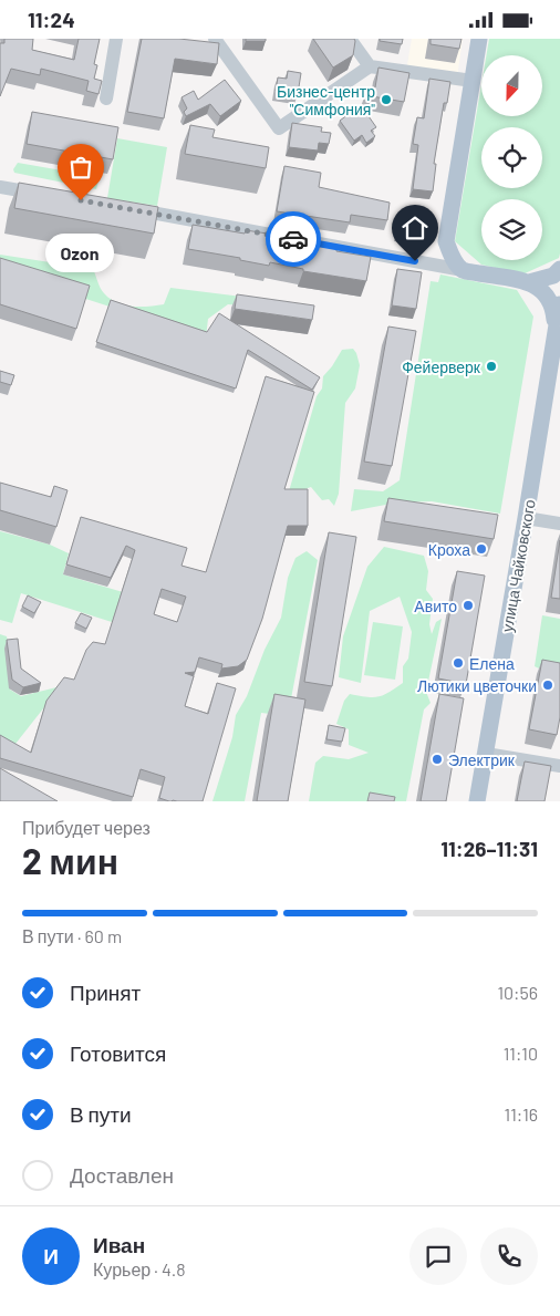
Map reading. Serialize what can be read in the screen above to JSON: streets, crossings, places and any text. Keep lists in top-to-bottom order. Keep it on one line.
{"streets":{"main road":["улица Чайковского"]},"places":["Бизнес-центр \"Симфония\"","Ozon","Фейерверк","Кроха","Авито","Елена","Лютики цветочки","Электрик"],"north":"bottom","page":{"status":"11:24","bubble":"Ozon","heading":["2 мин","Прибудет через","11:26–11:31"],"panel":["Иван","Курьер · 4.8"],"bar":"В пути · 60 m","list":[["Принят","10:56"],["Готовится","11:10"],["В пути","11:16"],"Доставлен"],"round":"И"}}
